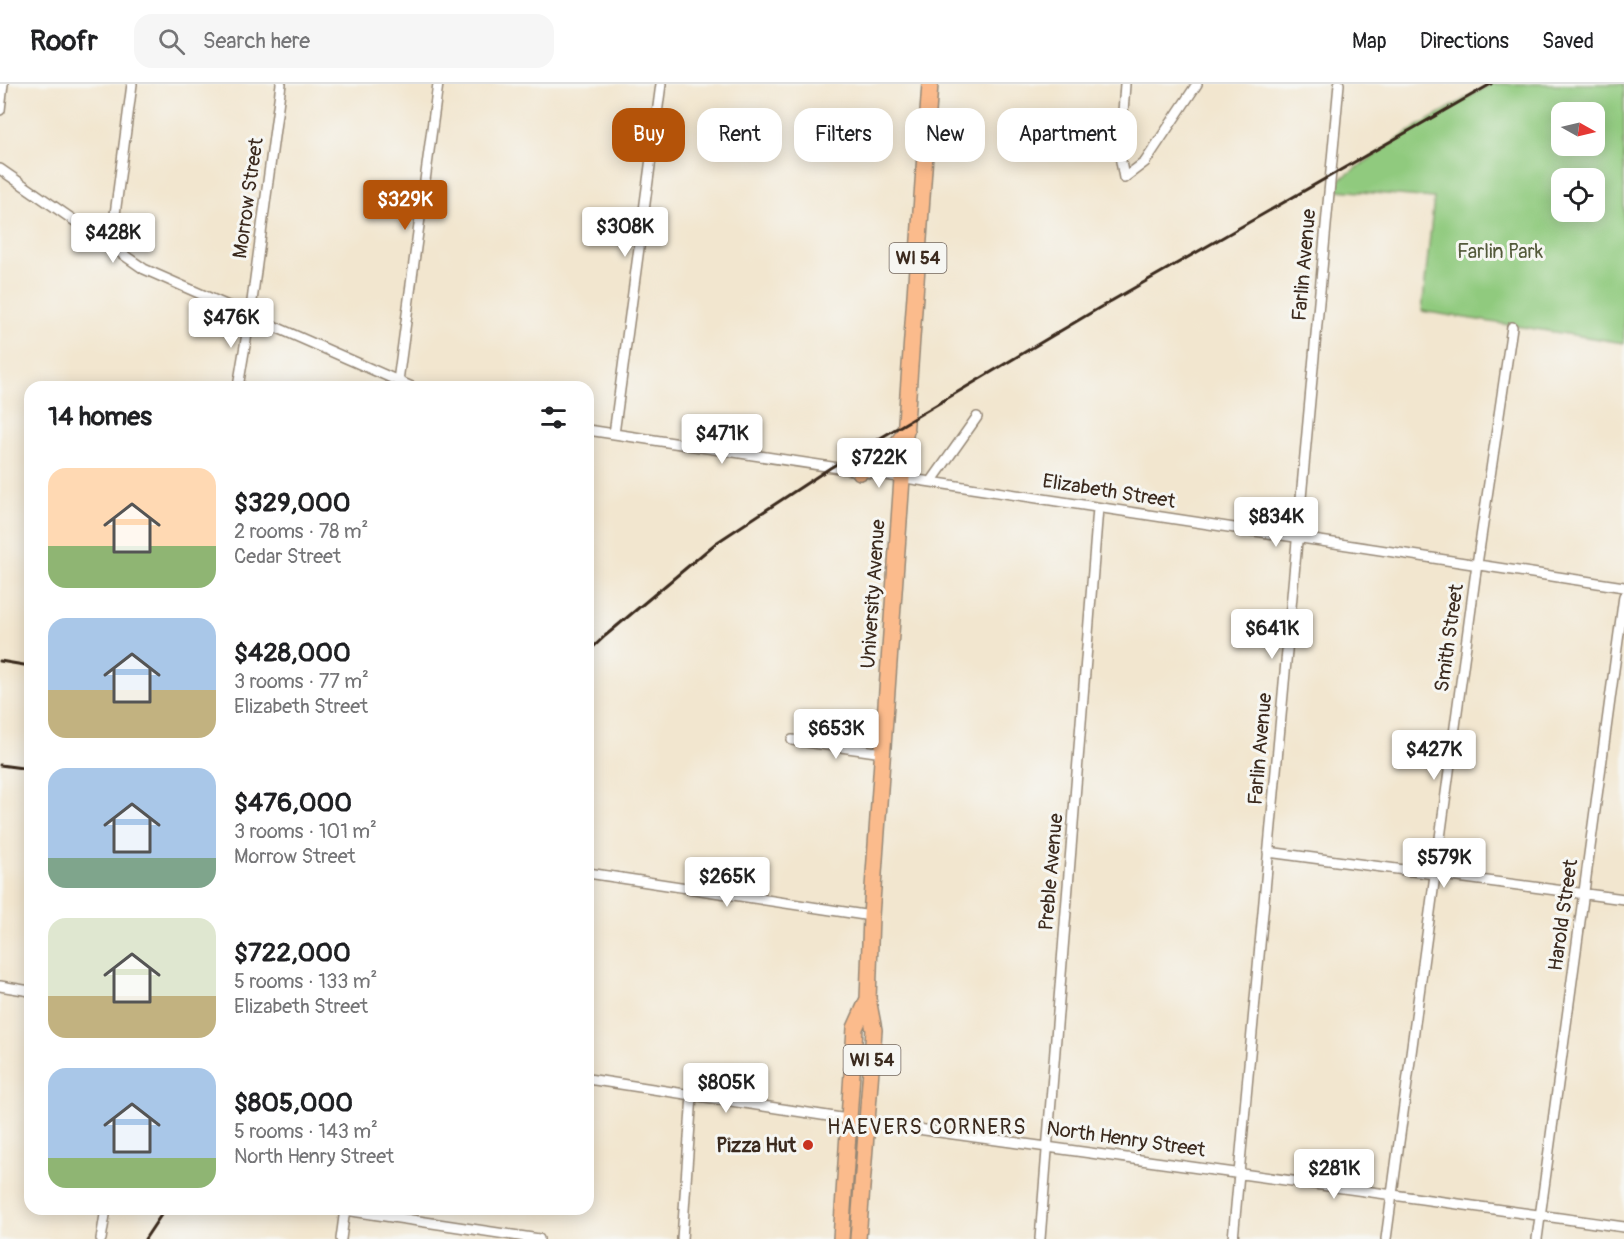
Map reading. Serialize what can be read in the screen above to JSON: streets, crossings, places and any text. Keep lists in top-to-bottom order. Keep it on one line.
{"streets":{"main road":["WI 54","University Avenue"],"street":["Morrow Street","Farlin Avenue","Elizabeth Street","Smith Street","Preble Avenue","Harold Street","North Henry Street"]},"crossings":[["Farlin Avenue","Elizabeth Street"],["Farlin Avenue","North Henry Street"],["Elizabeth Street","University Avenue"],["Elizabeth Street","Smith Street"],["Elizabeth Street","Preble Avenue"],["University Avenue","North Henry Street"],["Smith Street","North Henry Street"],["Preble Avenue","North Henry Street"],["Harold Street","North Henry Street"]],"districts":["HAEVERS CORNERS"],"parks":["Farlin Park"],"places":["Pizza Hut"],"north":"right","page":{"header":"Roofr","search":"Search here","nav":["Map","Directions","Saved"],"chip":["Buy","Rent","Filters","New","Apartment"],"price":["$329K","$308K","$428K","$476K","$471K","$722K","$834K","$641K","$653K","$427K","$579K","$265K","$805K","$281K"],"heading":"14 homes","list":[{"name":"$329,000","note":"2 rooms · 78 m² · Cedar Street"},{"name":"$428,000","note":"3 rooms · 77 m² · Elizabeth Street"},{"name":"$476,000","note":"3 rooms · 101 m² · Morrow Street"},{"name":"$722,000","note":"5 rooms · 133 m² · Elizabeth Street"},{"name":"$805,000","note":"5 rooms · 143 m² · North Henry Street"}]}}
